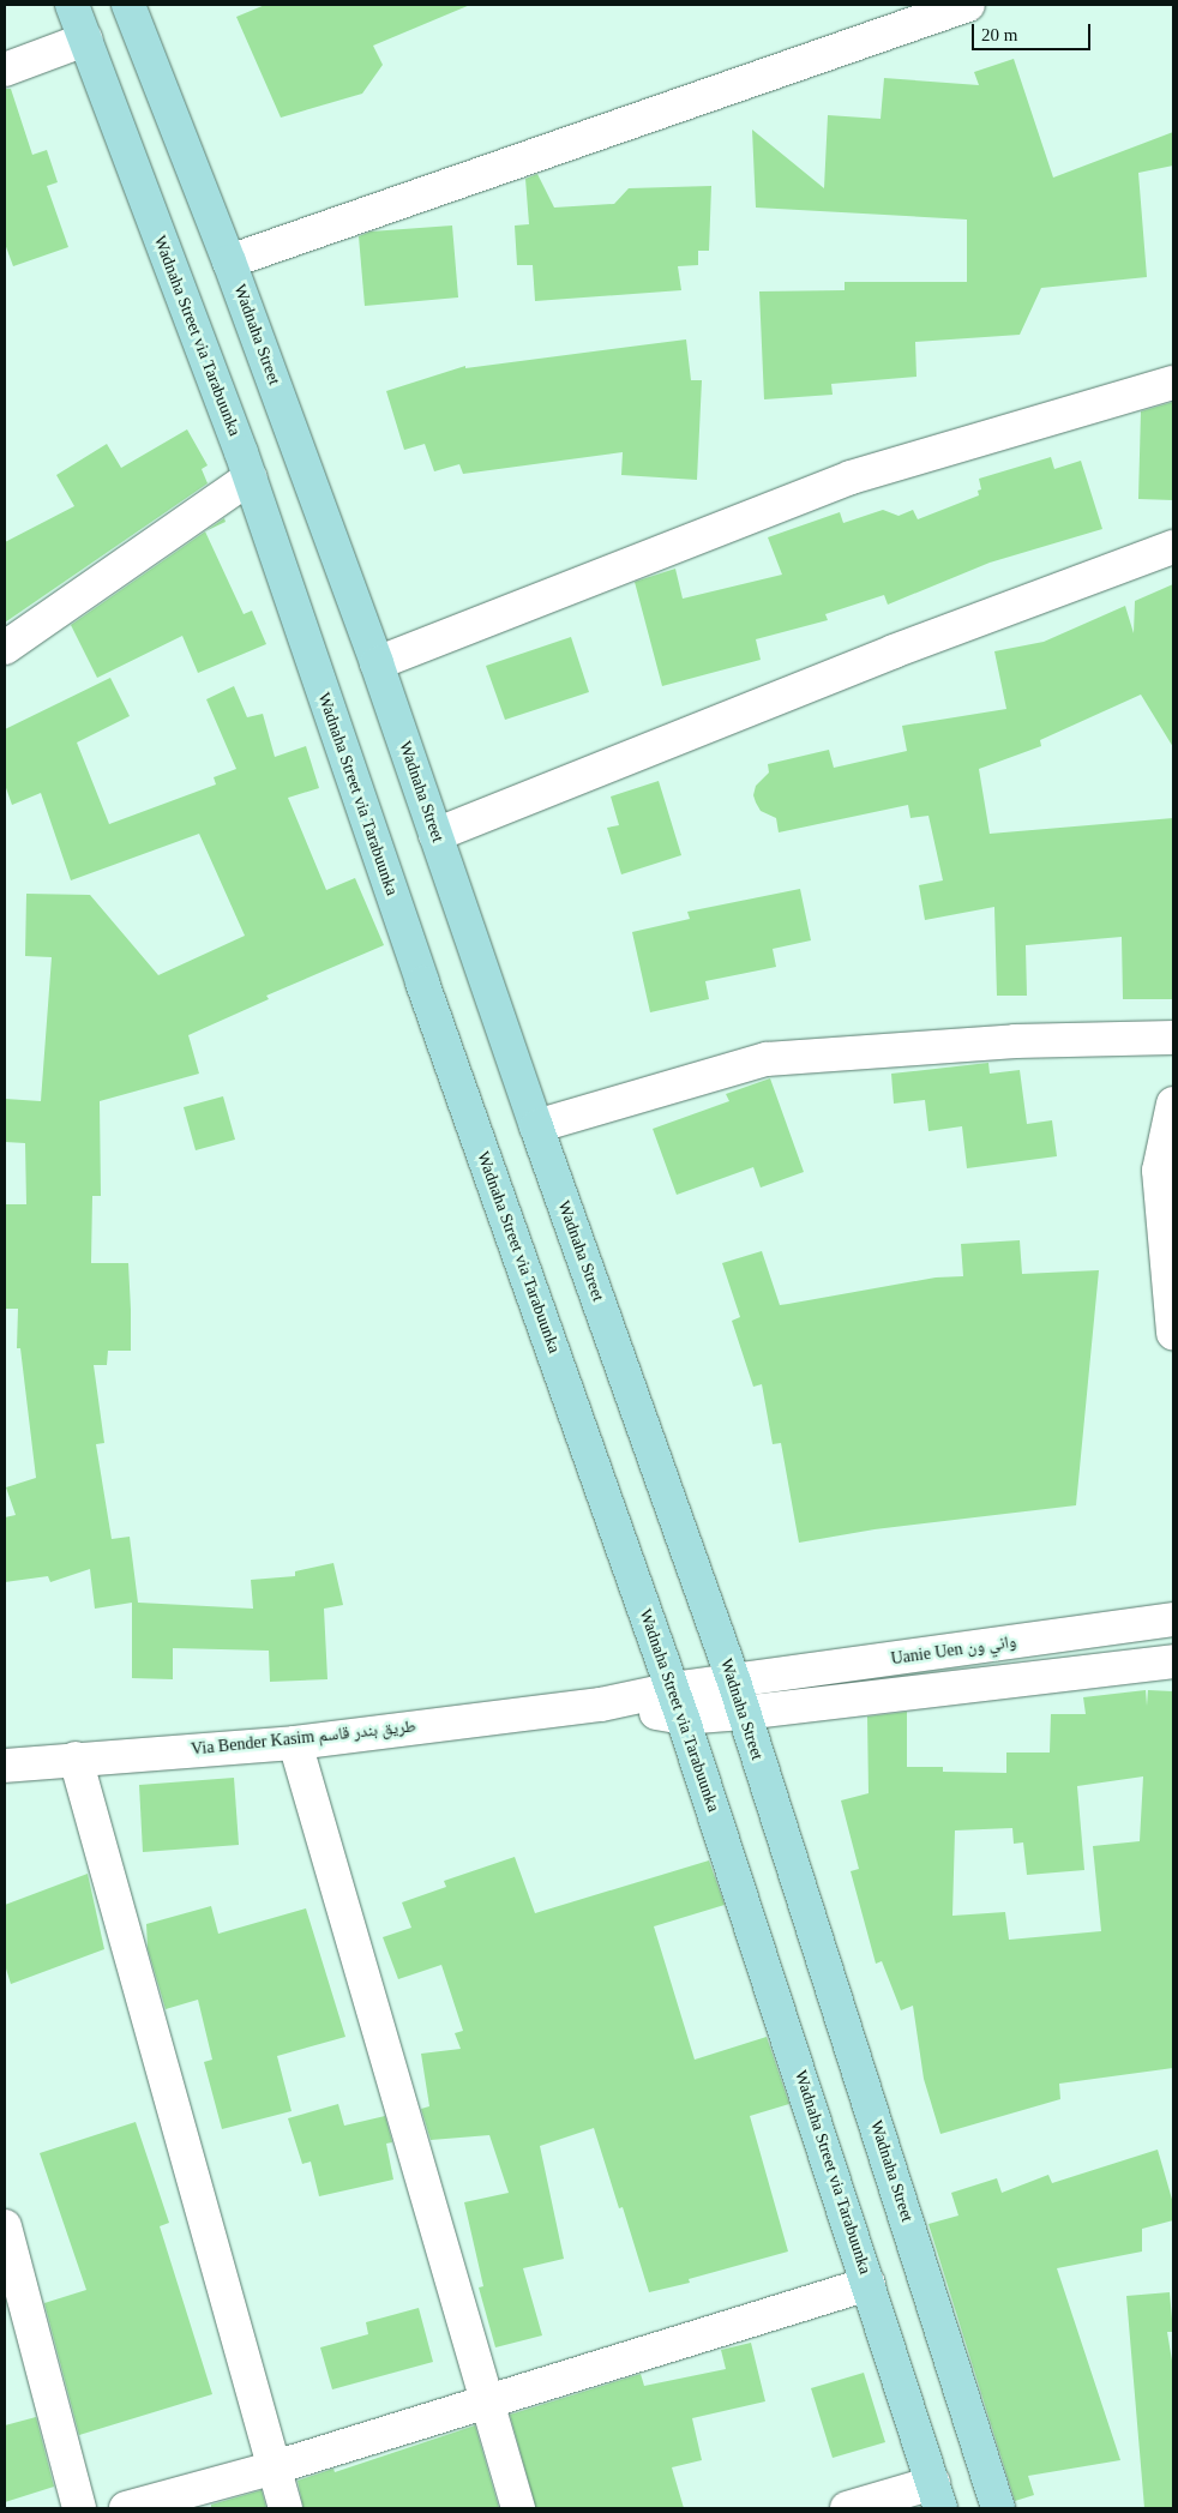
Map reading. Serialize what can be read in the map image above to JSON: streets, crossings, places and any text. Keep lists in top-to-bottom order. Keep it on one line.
{"streets":{"main road":["Wadnaha Street","Wadnaha Street via Tarabuunka"],"street":["Uanie Uen واني ون","Via Bender Kasim طريق بندر قاسم"]},"crossings":[["Wadnaha Street","Uanie Uen واني ون"],["Wadnaha Street","Via Bender Kasim طريق بندر قاسم"],["Wadnaha Street via Tarabuunka","Via Bender Kasim طريق بندر قاسم"],["Uanie Uen واني ون","Via Bender Kasim طريق بندر قاسم"]],"scale_bar":"20 m"}
